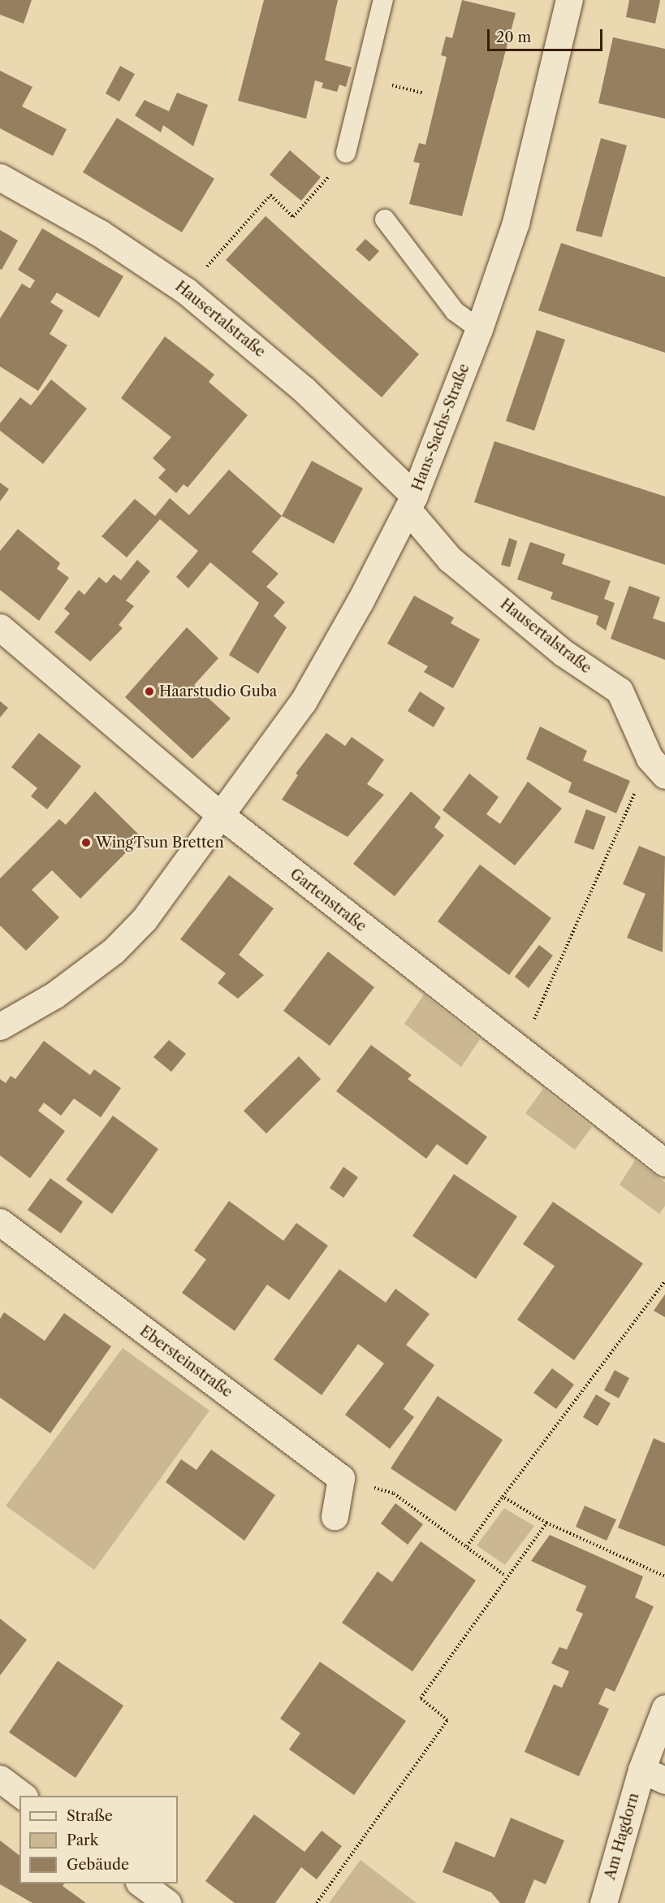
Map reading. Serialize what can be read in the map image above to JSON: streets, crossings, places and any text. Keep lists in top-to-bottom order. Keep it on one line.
{"streets":{"street":["Hausertalstraße","Hans-Sachs-Straße","Gartenstraße","Ebersteinstraße","Am Hagdorn"]},"crossings":[["Hausertalstraße","Hans-Sachs-Straße"],["Hans-Sachs-Straße","Gartenstraße"]],"places":["Haarstudio Guba","WingTsun Bretten"],"legend":["Straße","Park","Gebäude"],"scale_bar":"20 m"}
